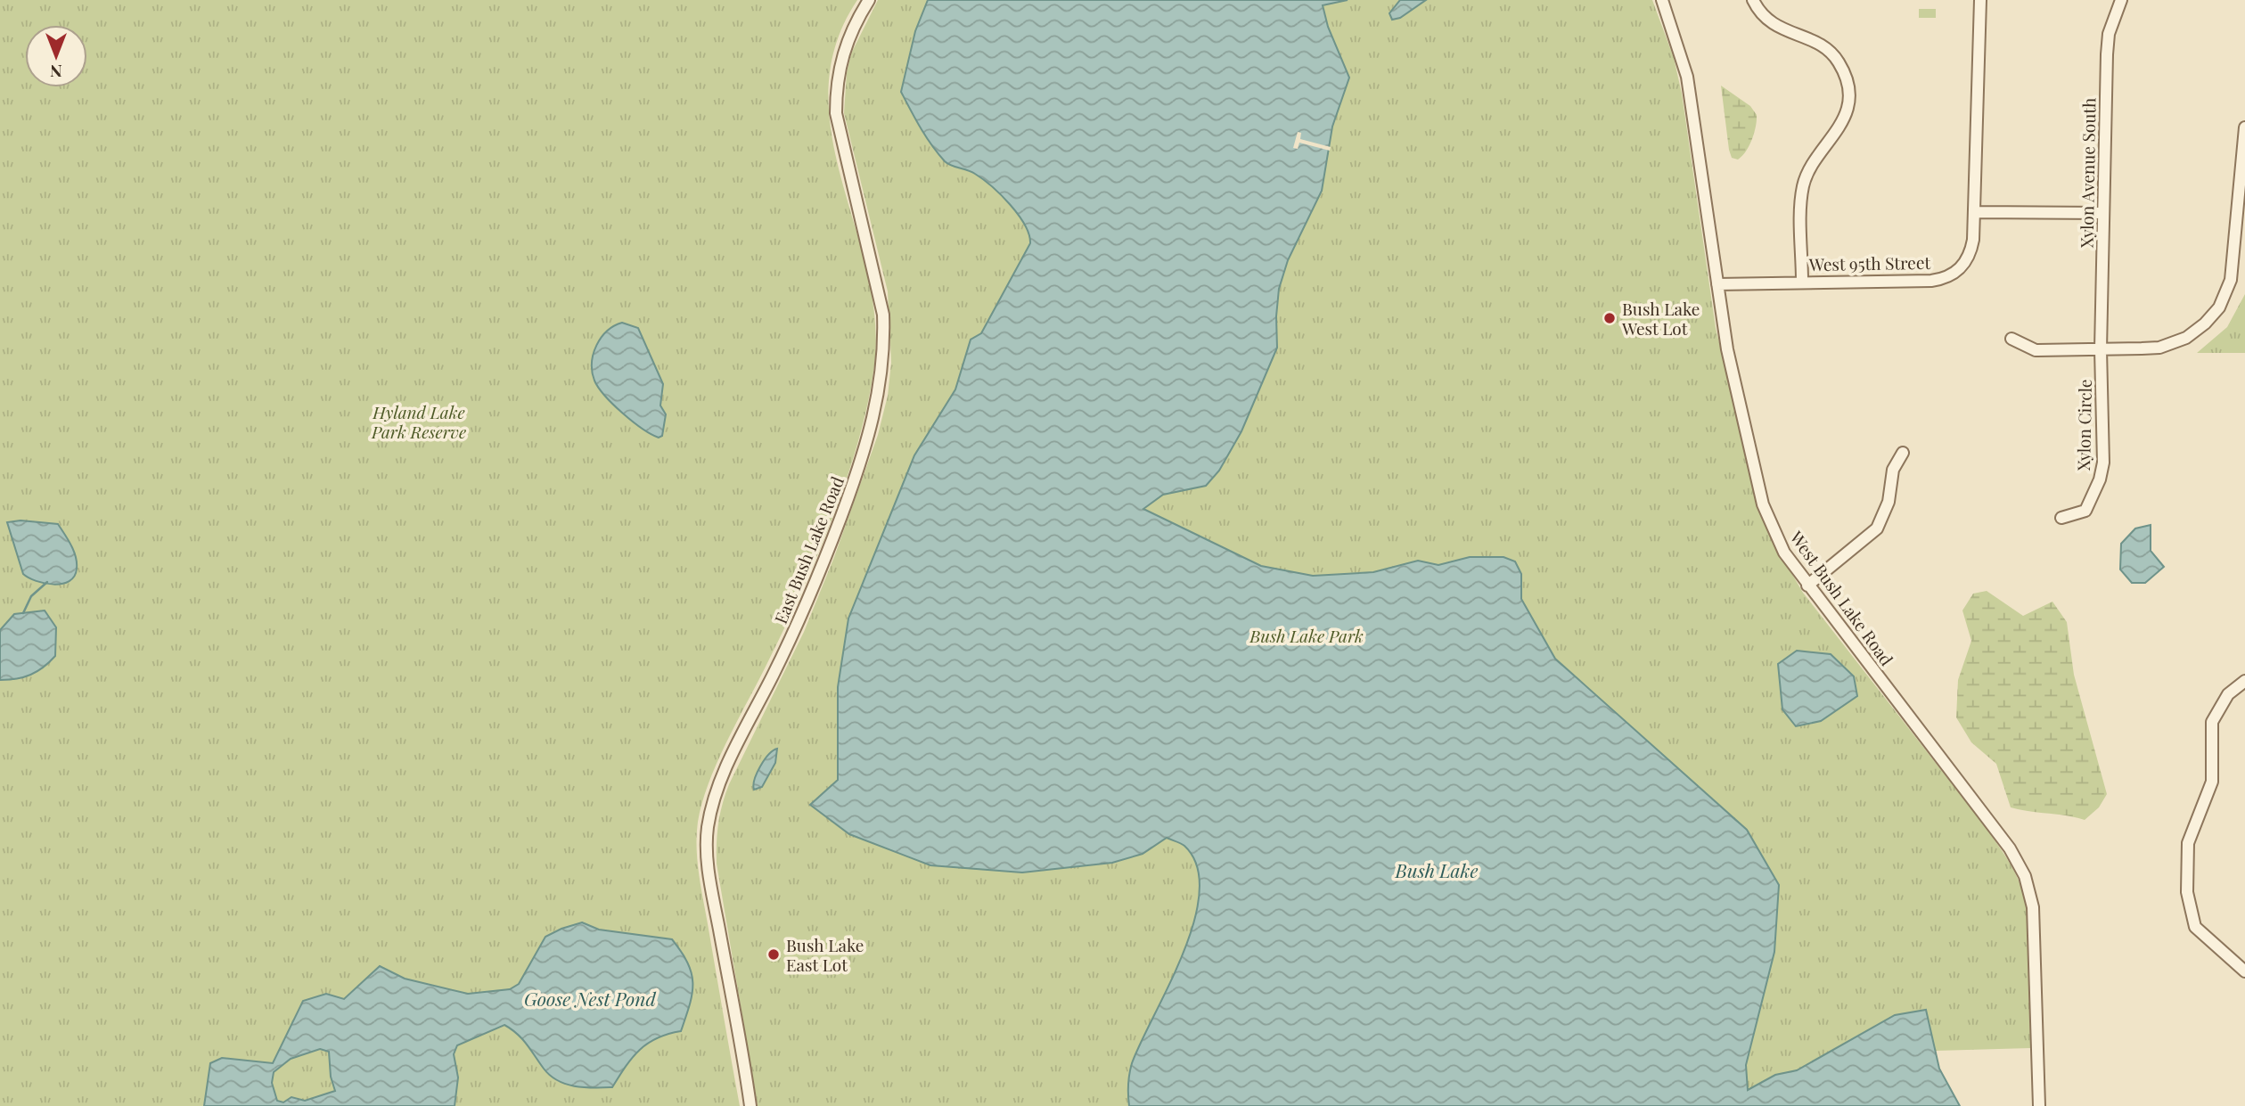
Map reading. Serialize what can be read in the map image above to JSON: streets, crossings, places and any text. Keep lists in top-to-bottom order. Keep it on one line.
{"streets":{"street":["Xylon Avenue South","West 95th Street","Xylon Circle","East Bush Lake Road","West Bush Lake Road"]},"crossings":[["Xylon Avenue South","Xylon Circle"],["West 95th Street","West Bush Lake Road"]],"water":["Bush Lake","Goose Nest Pond"],"parks":["Hyland Lake Park Reserve","Bush Lake Park"],"places":["Bush Lake West Lot","Bush Lake East Lot"],"north":"bottom"}
